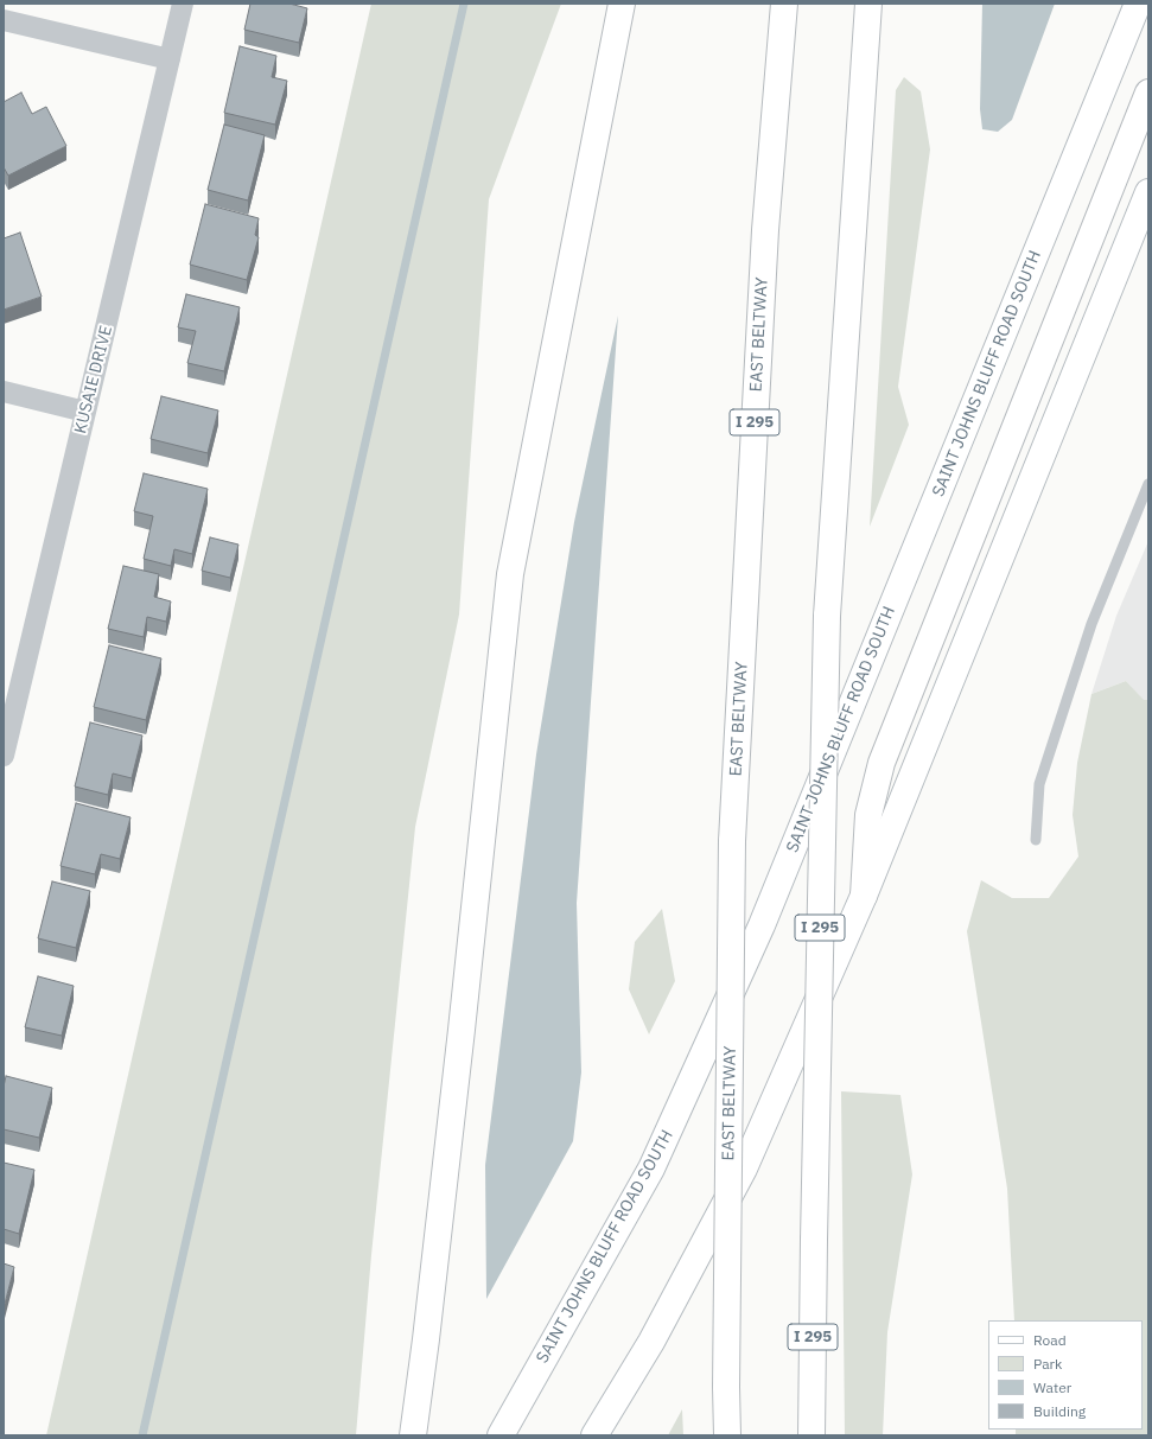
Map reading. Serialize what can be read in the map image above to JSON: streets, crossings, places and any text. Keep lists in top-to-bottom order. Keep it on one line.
{"streets":{"main road":["EAST BELTWAY","SAINT JOHNS BLUFF ROAD SOUTH","I 295"],"street":["KUSAIE DRIVE"]},"legend":["Road","Park","Water","Building"]}
